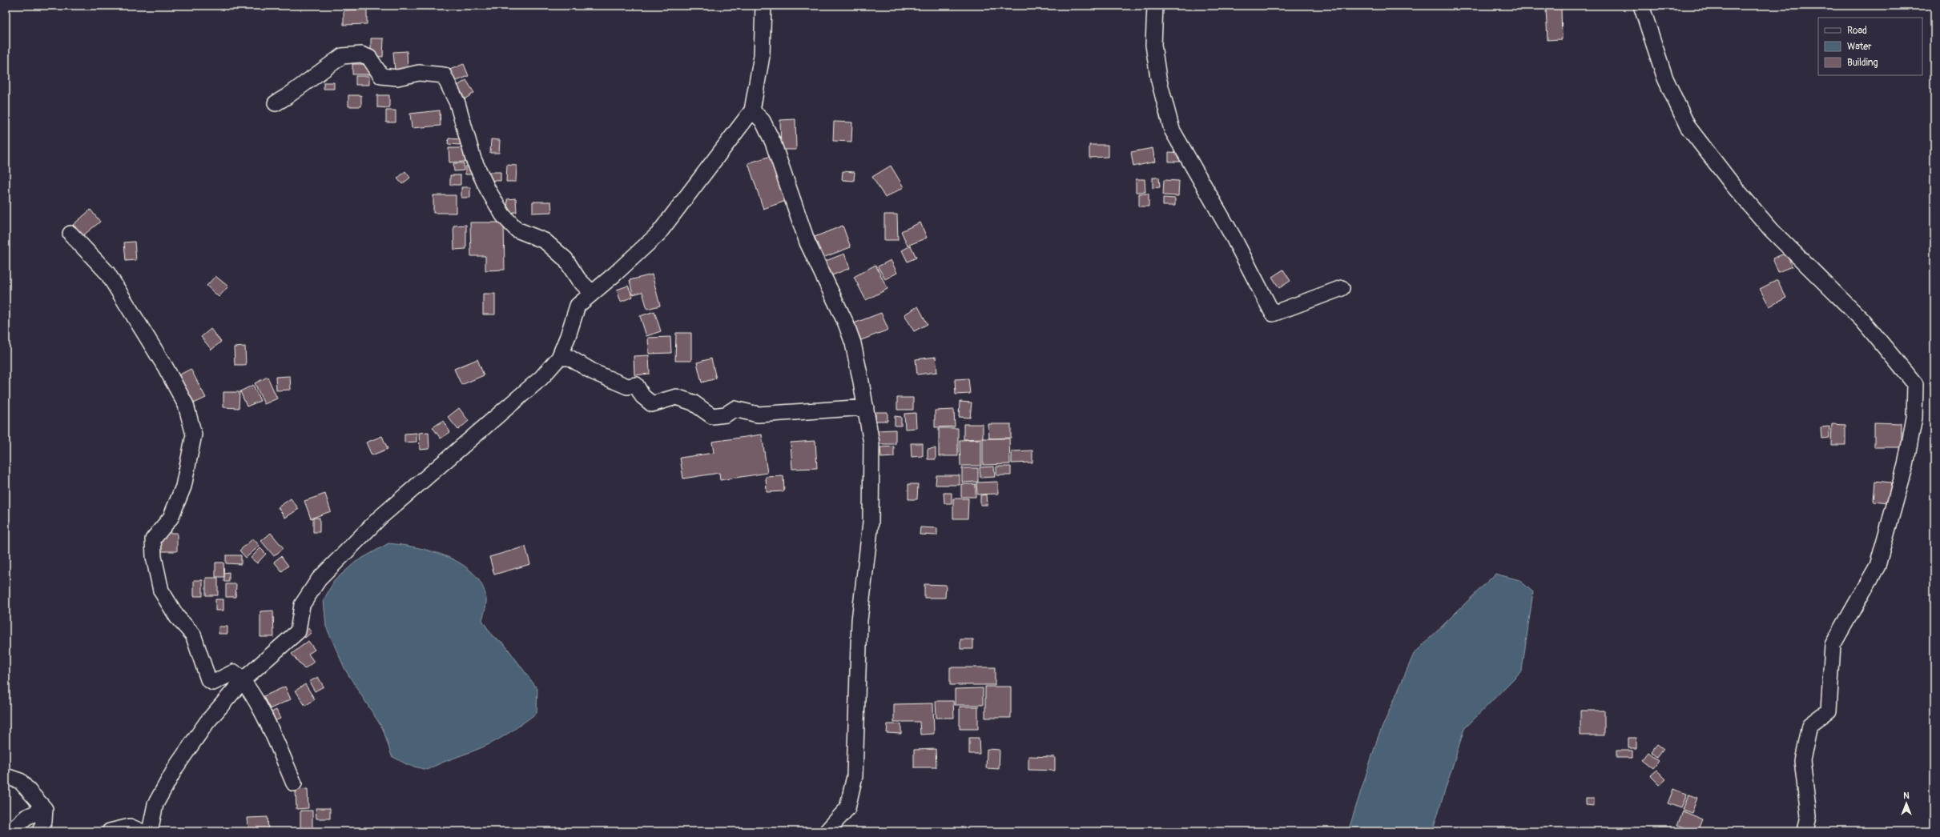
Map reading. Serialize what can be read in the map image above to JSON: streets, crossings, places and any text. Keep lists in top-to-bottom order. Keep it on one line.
{"legend":["Road","Water","Building"],"north":"top"}
